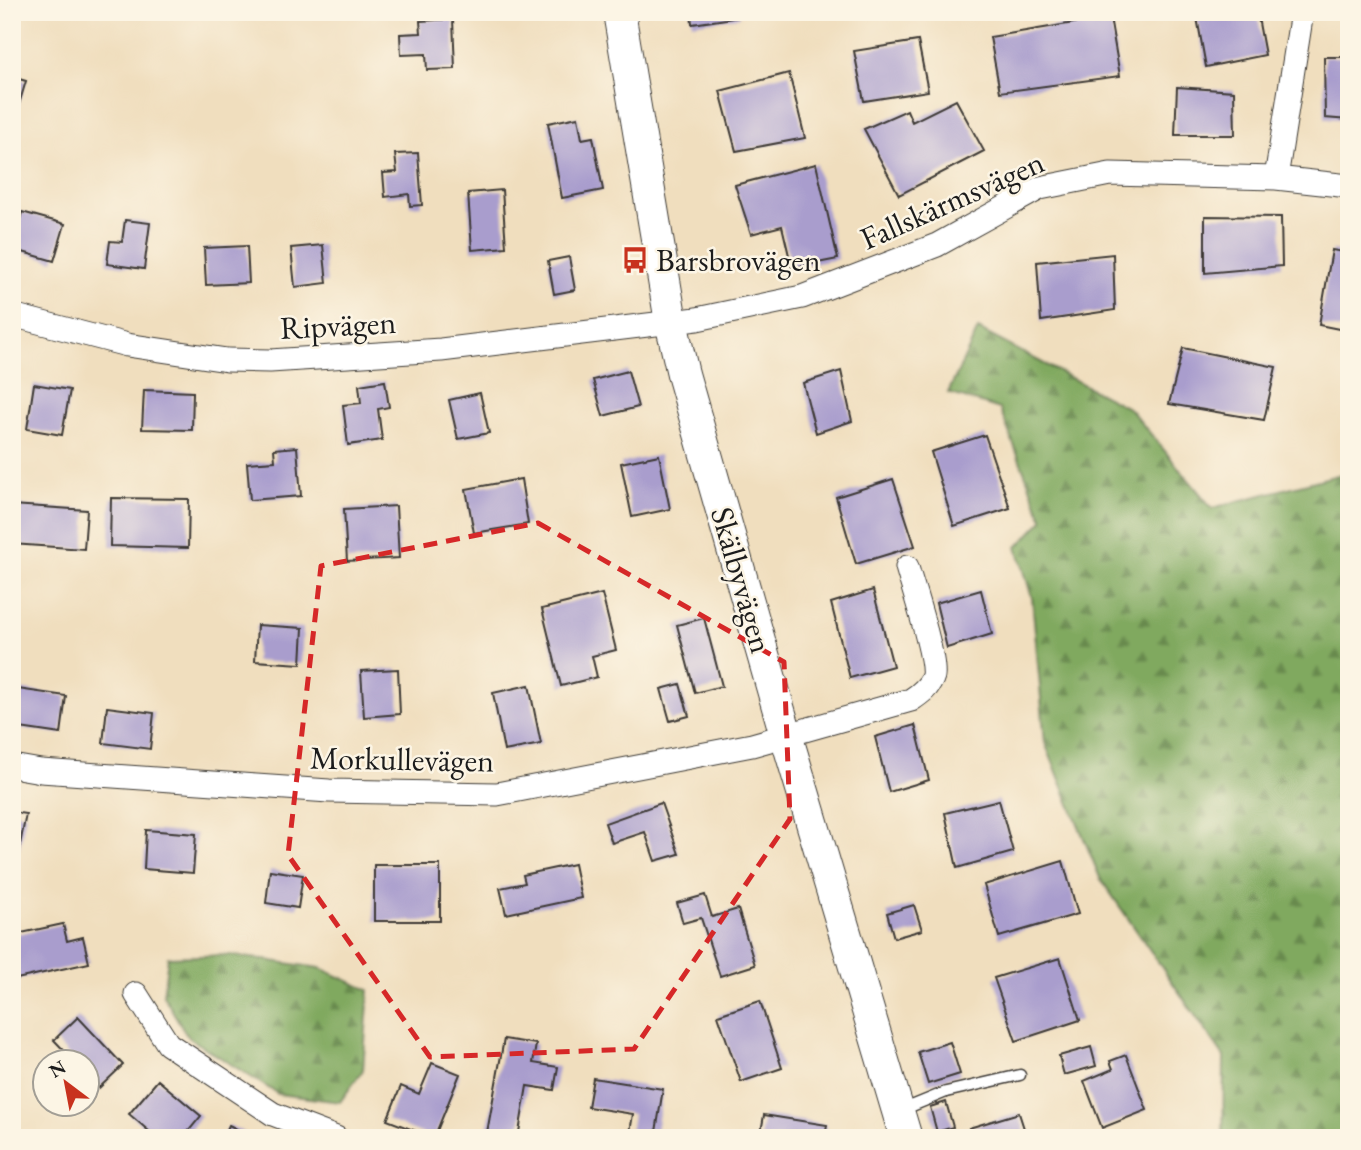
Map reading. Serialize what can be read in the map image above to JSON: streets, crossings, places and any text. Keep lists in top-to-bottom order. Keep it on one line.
{"streets":{"street":["Fallskärmsvägen","Ripvägen","Skälbyvägen","Morkullevägen"]},"crossings":[["Fallskärmsvägen","Ripvägen"],["Fallskärmsvägen","Skälbyvägen"],["Ripvägen","Skälbyvägen"],["Skälbyvägen","Morkullevägen"]],"places":{"bus stop":["Barsbrovägen"]},"north":"top left"}
